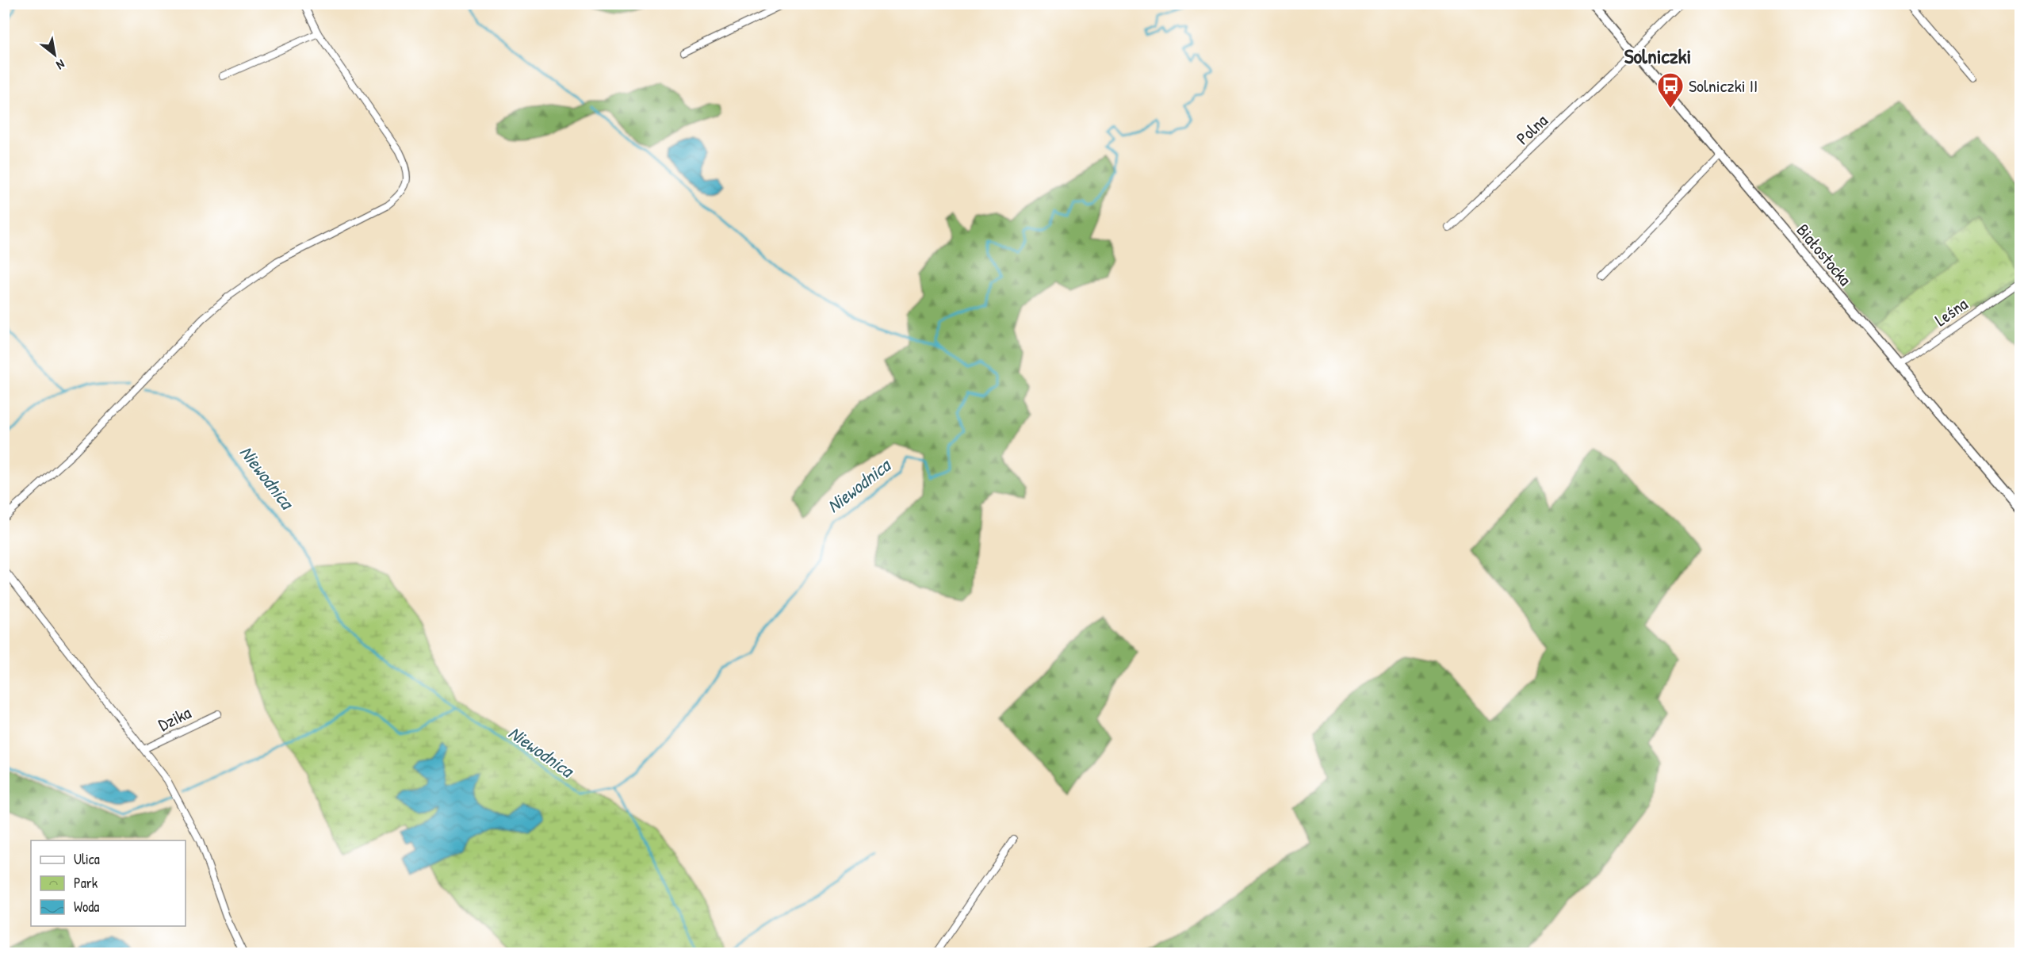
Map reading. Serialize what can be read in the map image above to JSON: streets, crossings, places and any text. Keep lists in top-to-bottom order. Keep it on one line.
{"streets":{"street":["Polna","Białostocka","Leśna","Dzika"]},"crossings":[["Polna","Białostocka"],["Białostocka","Leśna"]],"districts":["Solniczki"],"water":["Niewodnica"],"places":{"bus stop":["Solniczki II"]},"legend":["Ulica","Park","Woda"],"north":"bottom right"}
